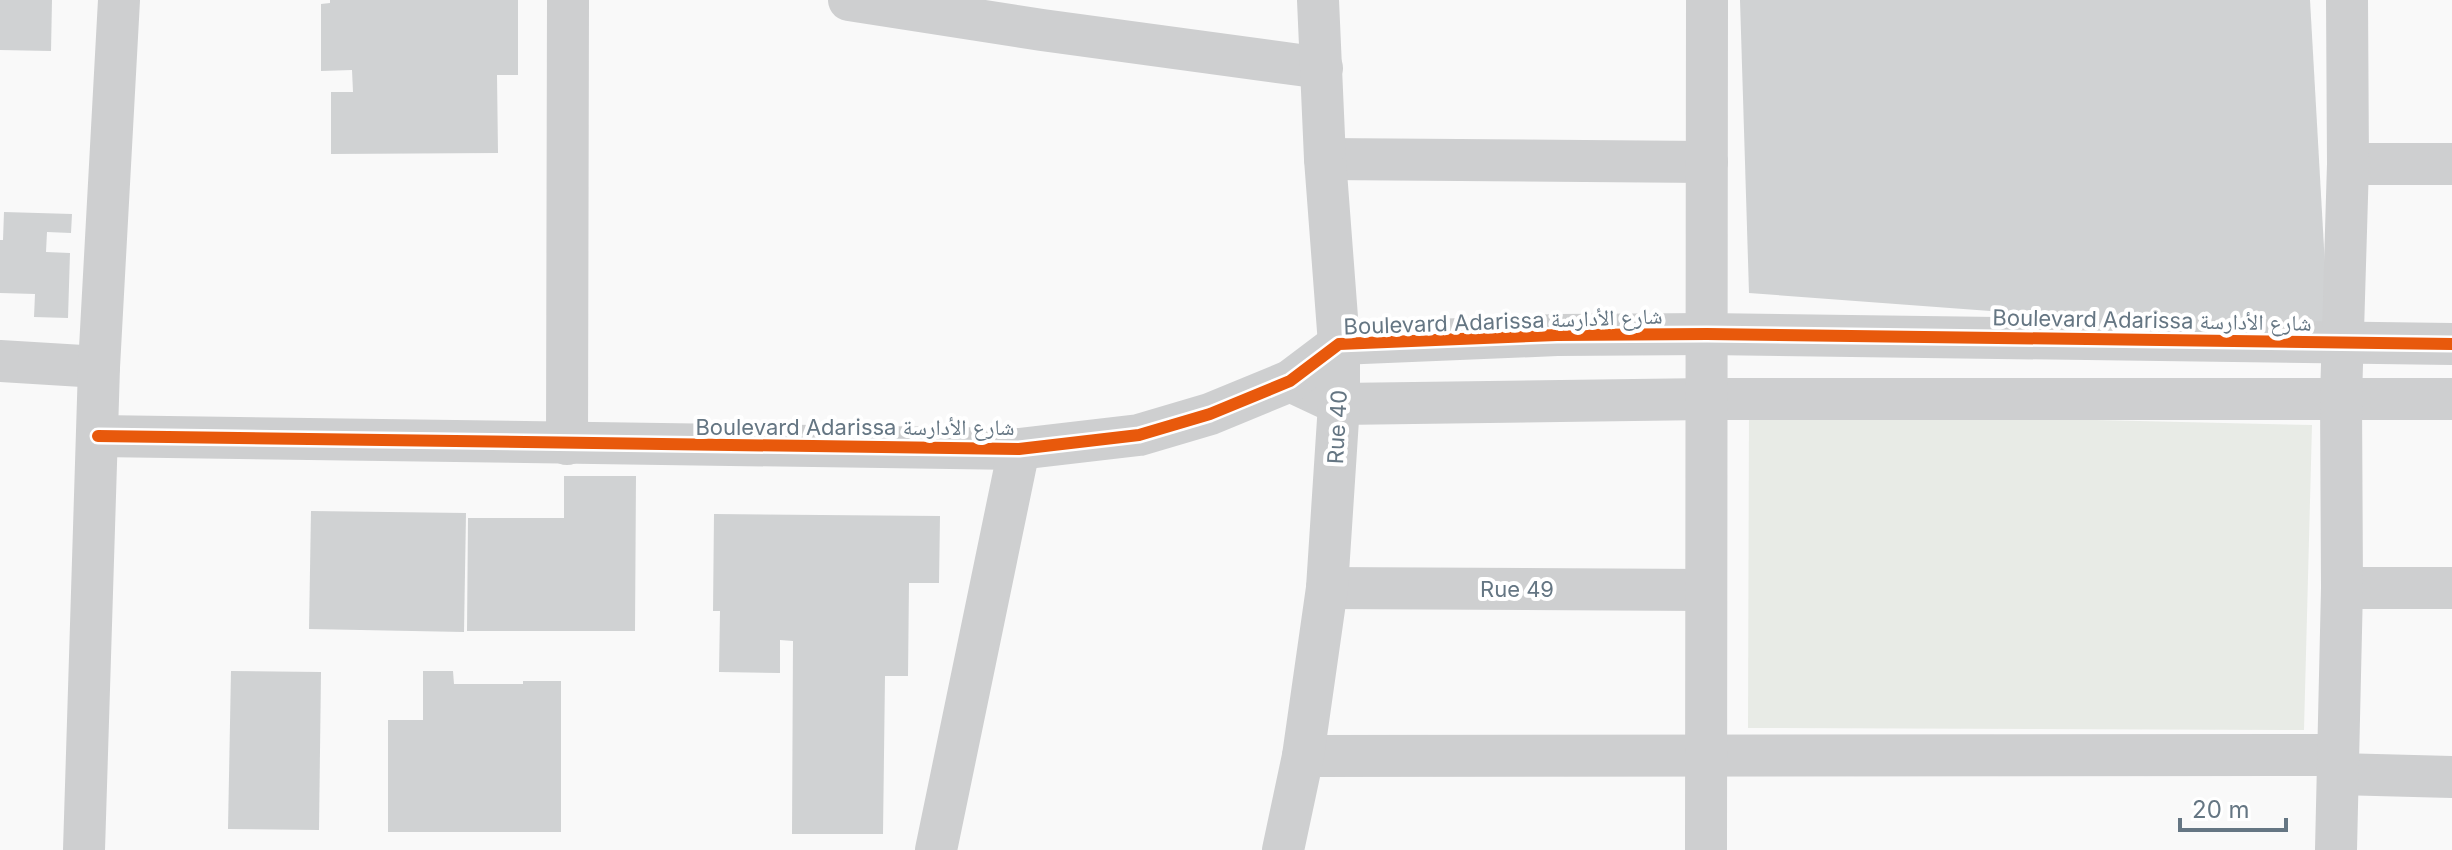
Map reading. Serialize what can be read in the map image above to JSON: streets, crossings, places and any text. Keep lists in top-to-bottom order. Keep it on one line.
{"streets":{"street":["Boulevard Adarissa شارع الأدارسة","Rue 40","Rue 49"]},"crossings":[["Boulevard Adarissa شارع الأدارسة","Rue 40"],["Rue 40","Rue 49"]],"scale_bar":"20 m"}
